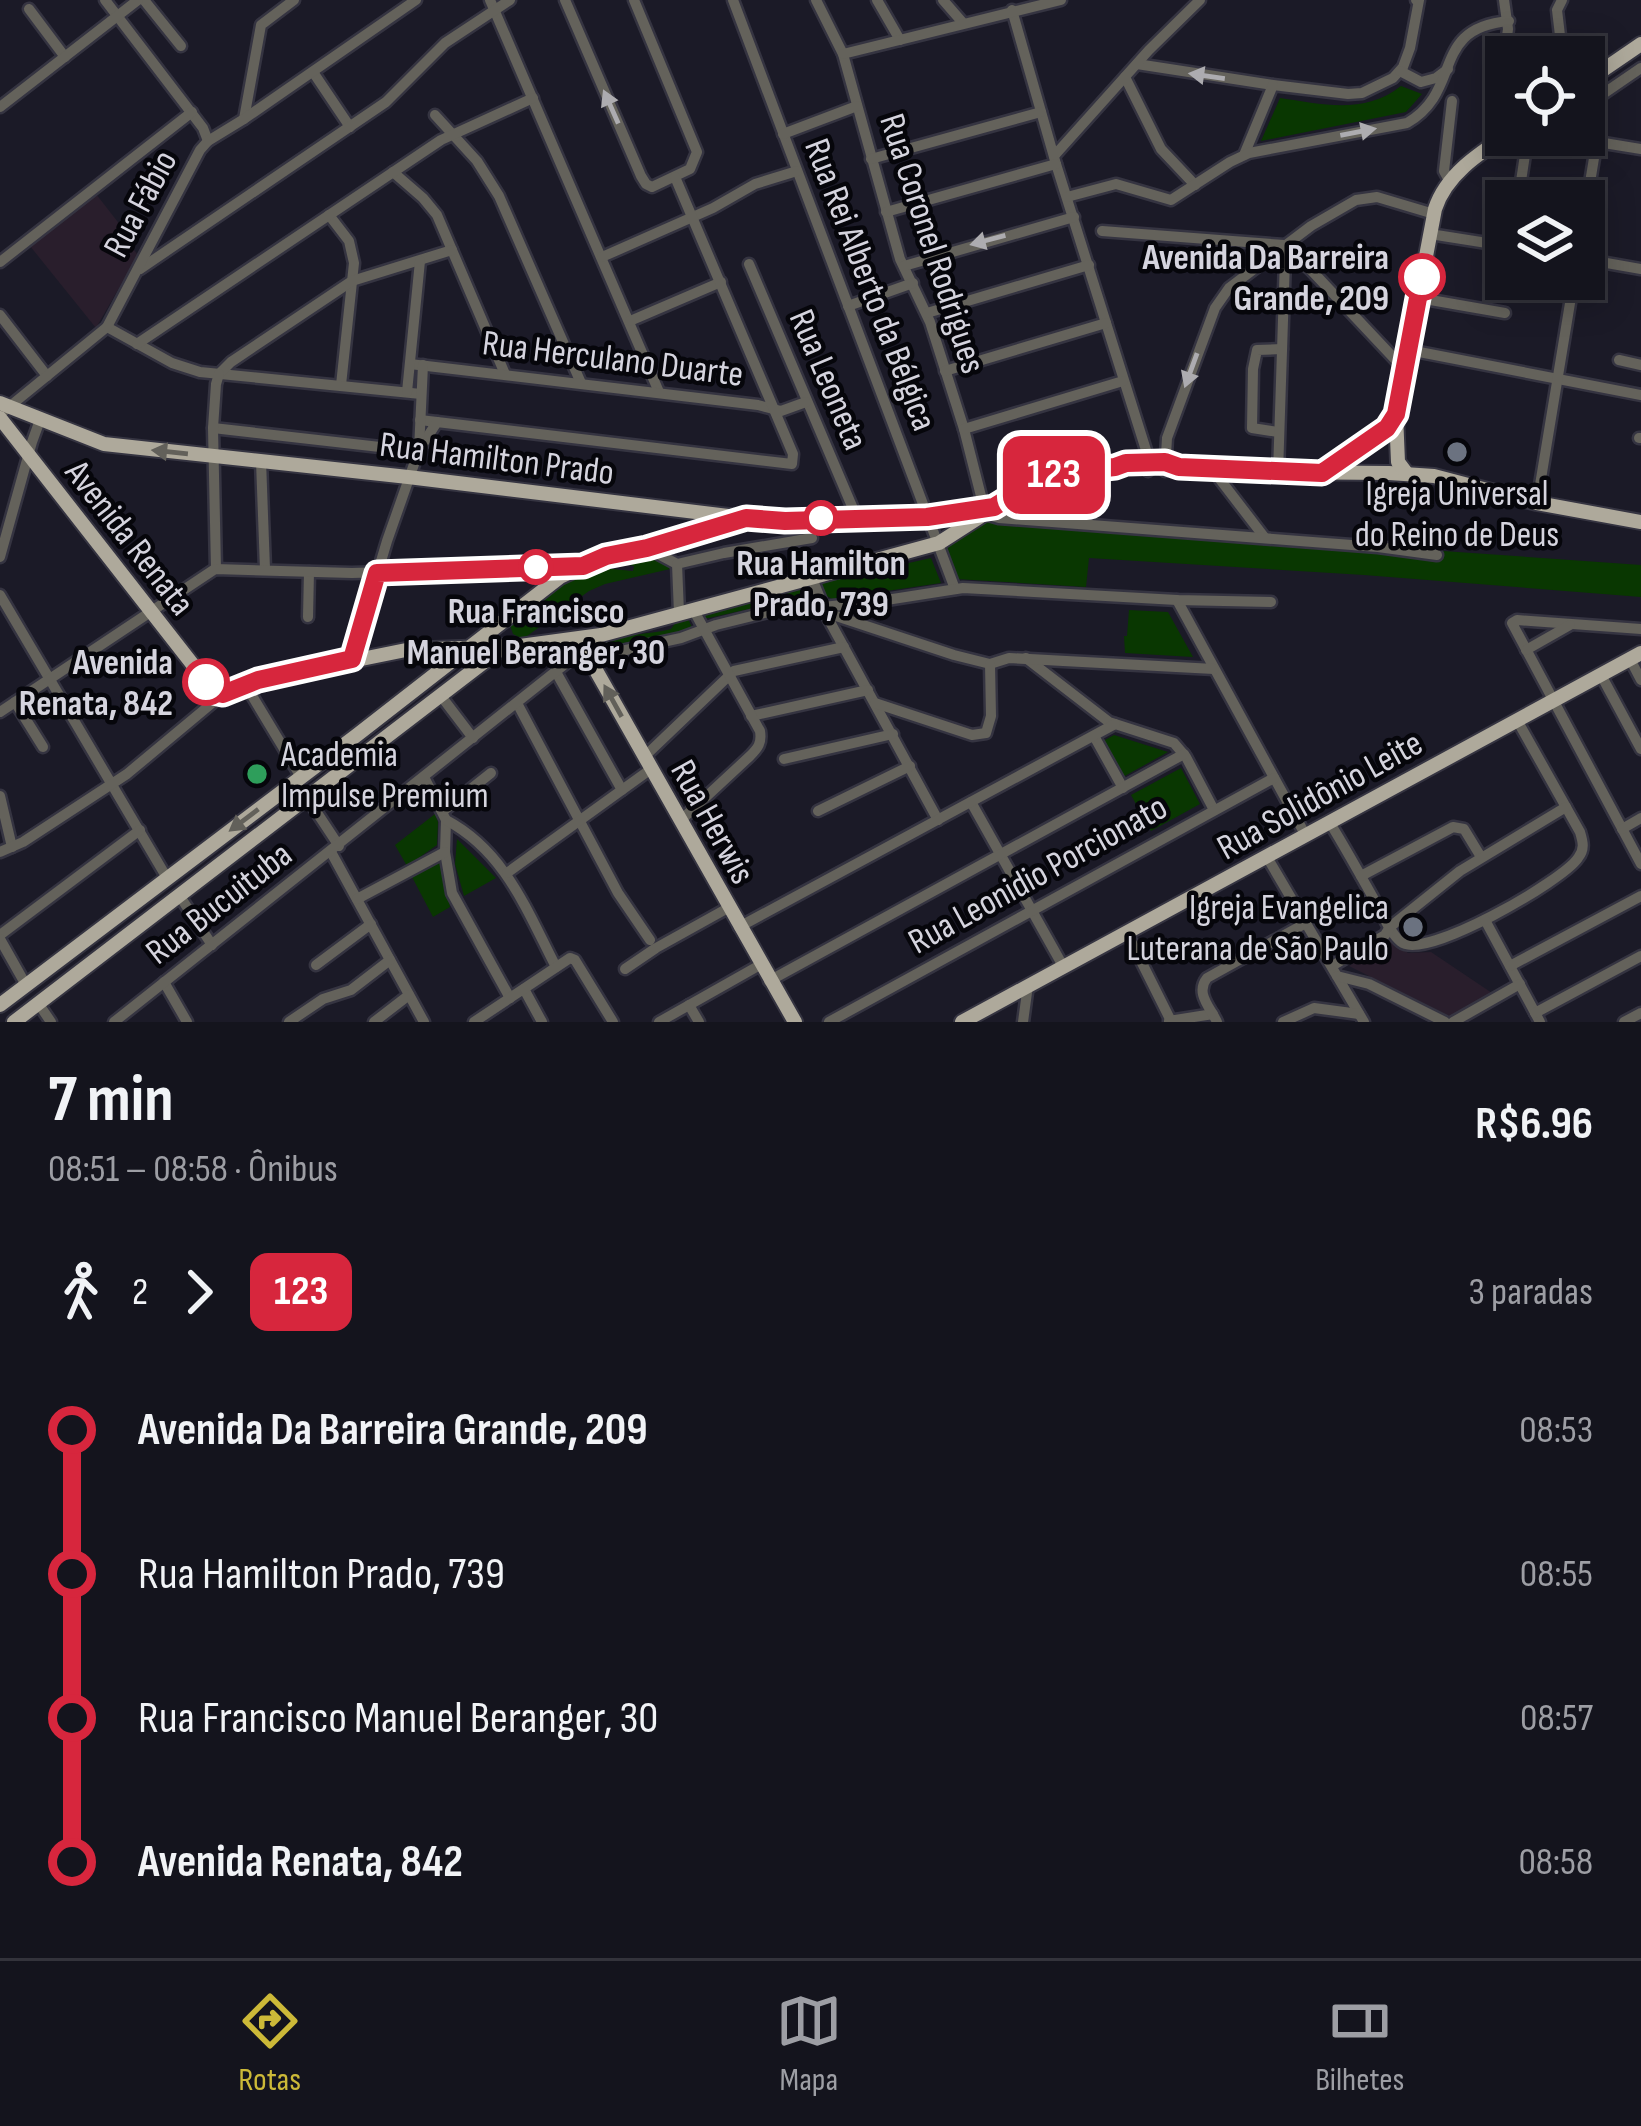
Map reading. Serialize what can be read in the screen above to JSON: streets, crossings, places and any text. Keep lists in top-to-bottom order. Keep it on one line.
{"streets":{"main road":["Rua Hamilton Prado","Avenida Renata","Rua Solidônio Leite","Rua Herwis"],"street":["Rua Fábio","Rua Coronel Rodrigues","Rua Rei Alberto da Bélgica","Rua Herculano Duarte","Rua Leoneta","Rua Leonidio Porcionato","Rua Bucuituba"]},"crossings":[["Rua Fábio","Rua Hamilton Prado"],["Rua Fábio","Avenida Renata"],["Rua Coronel Rodrigues","Rua Hamilton Prado"],["Rua Rei Alberto da Bélgica","Rua Hamilton Prado"],["Rua Herculano Duarte","Rua Leoneta"],["Rua Leoneta","Rua Hamilton Prado"],["Rua Hamilton Prado","Avenida Renata"],["Rua Herwis","Rua Bucuituba"]],"places":["Avenida Da Barreira Grande, 209","Igreja Universal do Reino de Deus","Rua Hamilton Prado, 739","Rua Francisco Manuel Beranger, 30","Avenida Renata, 842","Academia Impulse Premium","Igreja Evangelica Luterana de São Paulo"],"lines":["bus line 123"],"page":{"on_map":"123","heading":["7 min","08:51 – 08:58 · Ônibus","R$6.96"],"legs":["2","123","3 paradas"],"list":[{"name":"Avenida Da Barreira Grande, 209","value":"08:53"},{"name":"Rua Hamilton Prado, 739","value":"08:55"},{"name":"Rua Francisco Manuel Beranger, 30","value":"08:57"},{"name":"Avenida Renata, 842","value":"08:58"}],"tabs":["Rotas","Mapa","Bilhetes"]}}
